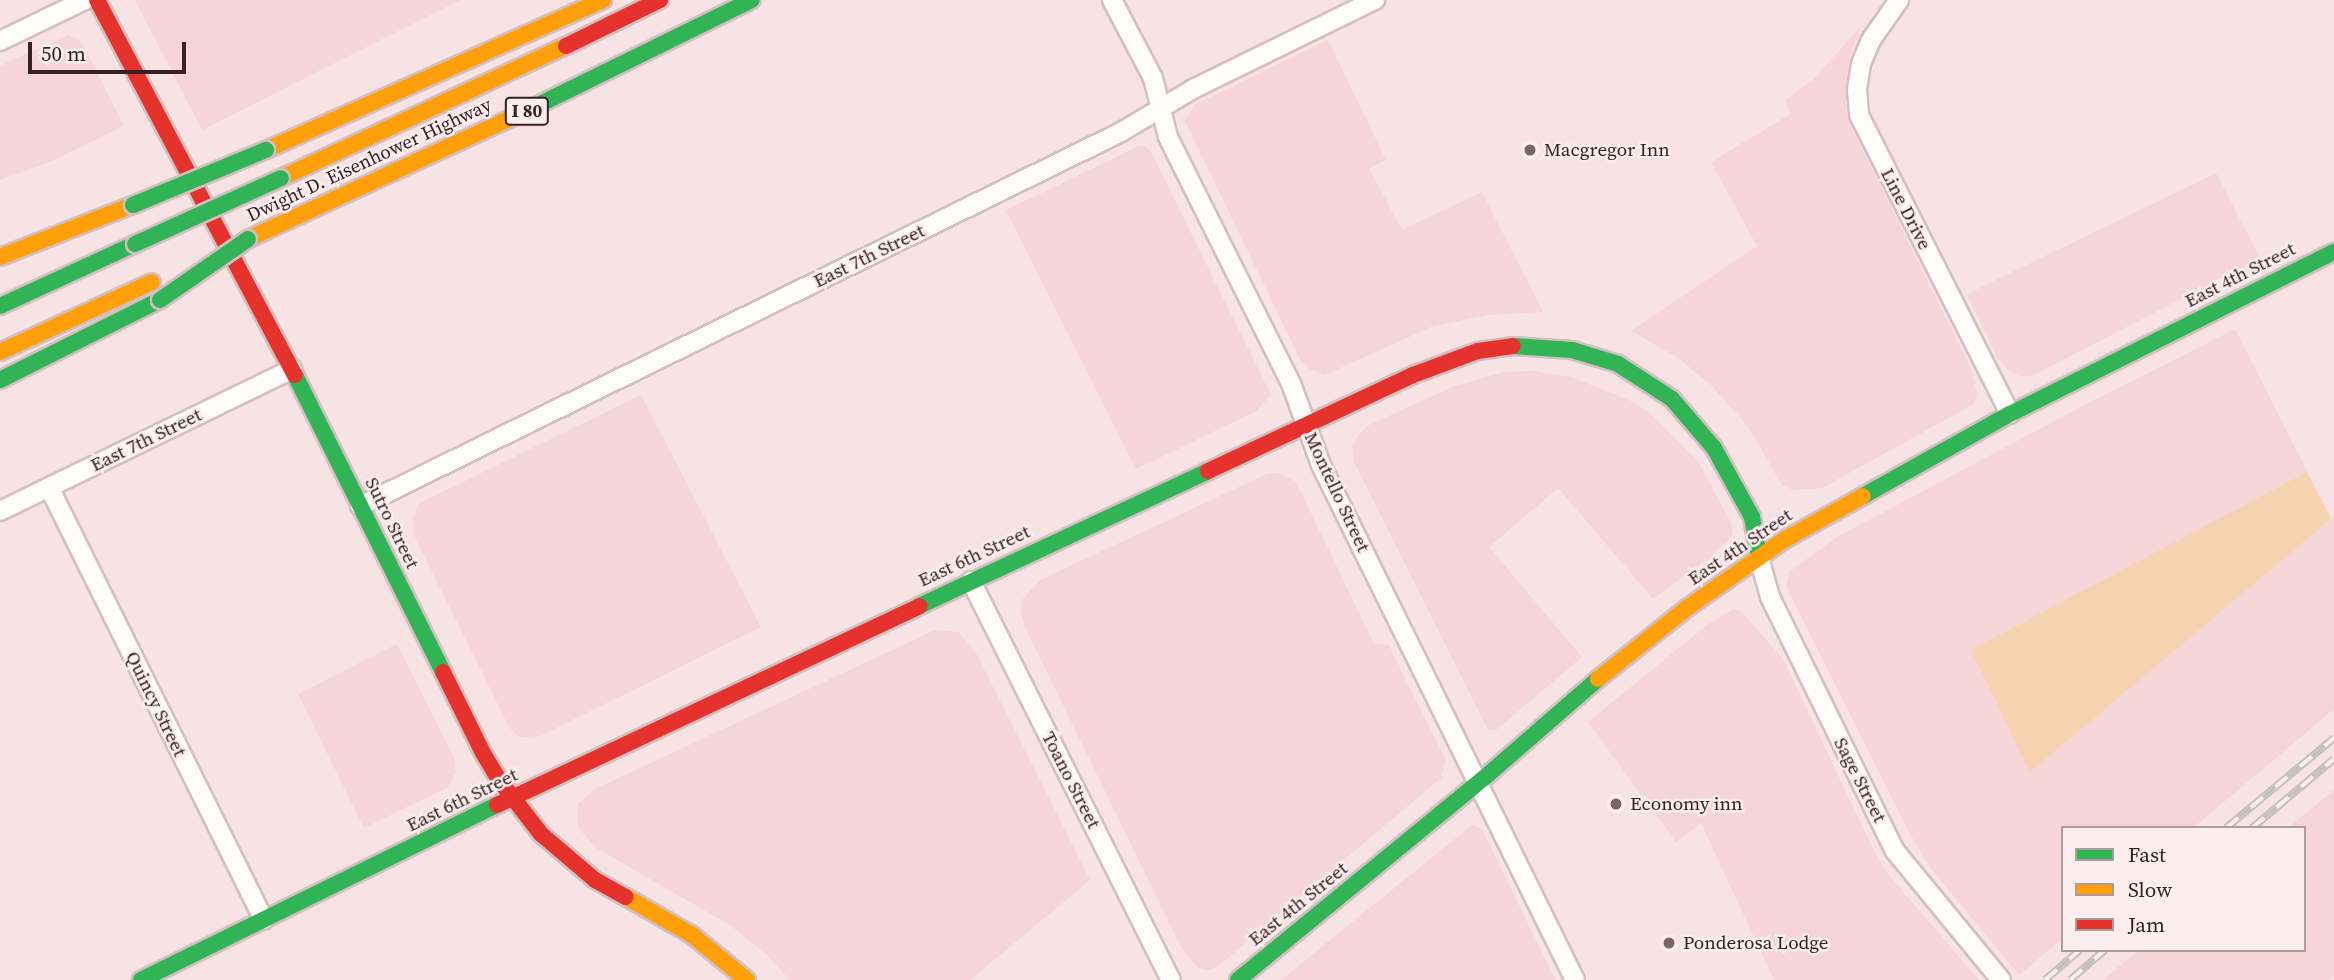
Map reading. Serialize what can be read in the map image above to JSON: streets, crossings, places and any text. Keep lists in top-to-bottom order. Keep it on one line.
{"streets":{"main road":["I 80","Dwight D. Eisenhower Highway","East 4th Street","Sutro Street","East 6th Street"],"street":["Line Drive","East 7th Street","Montello Street","Quincy Street","Toano Street","Sage Street"]},"crossings":[["Line Drive","East 4th Street"],["East 7th Street","Montello Street"],["East 7th Street","Sutro Street"],["East 7th Street","Quincy Street"],["East 4th Street","Montello Street"],["East 4th Street","East 6th Street"],["East 4th Street","Sage Street"],["Montello Street","East 6th Street"],["Sutro Street","East 6th Street"],["East 6th Street","Quincy Street"],["East 6th Street","Toano Street"],["East 6th Street","Sage Street"]],"places":["Macgregor Inn","Economy inn","Ponderosa Lodge"],"legend":["Fast","Slow","Jam"],"scale_bar":"50 m"}
